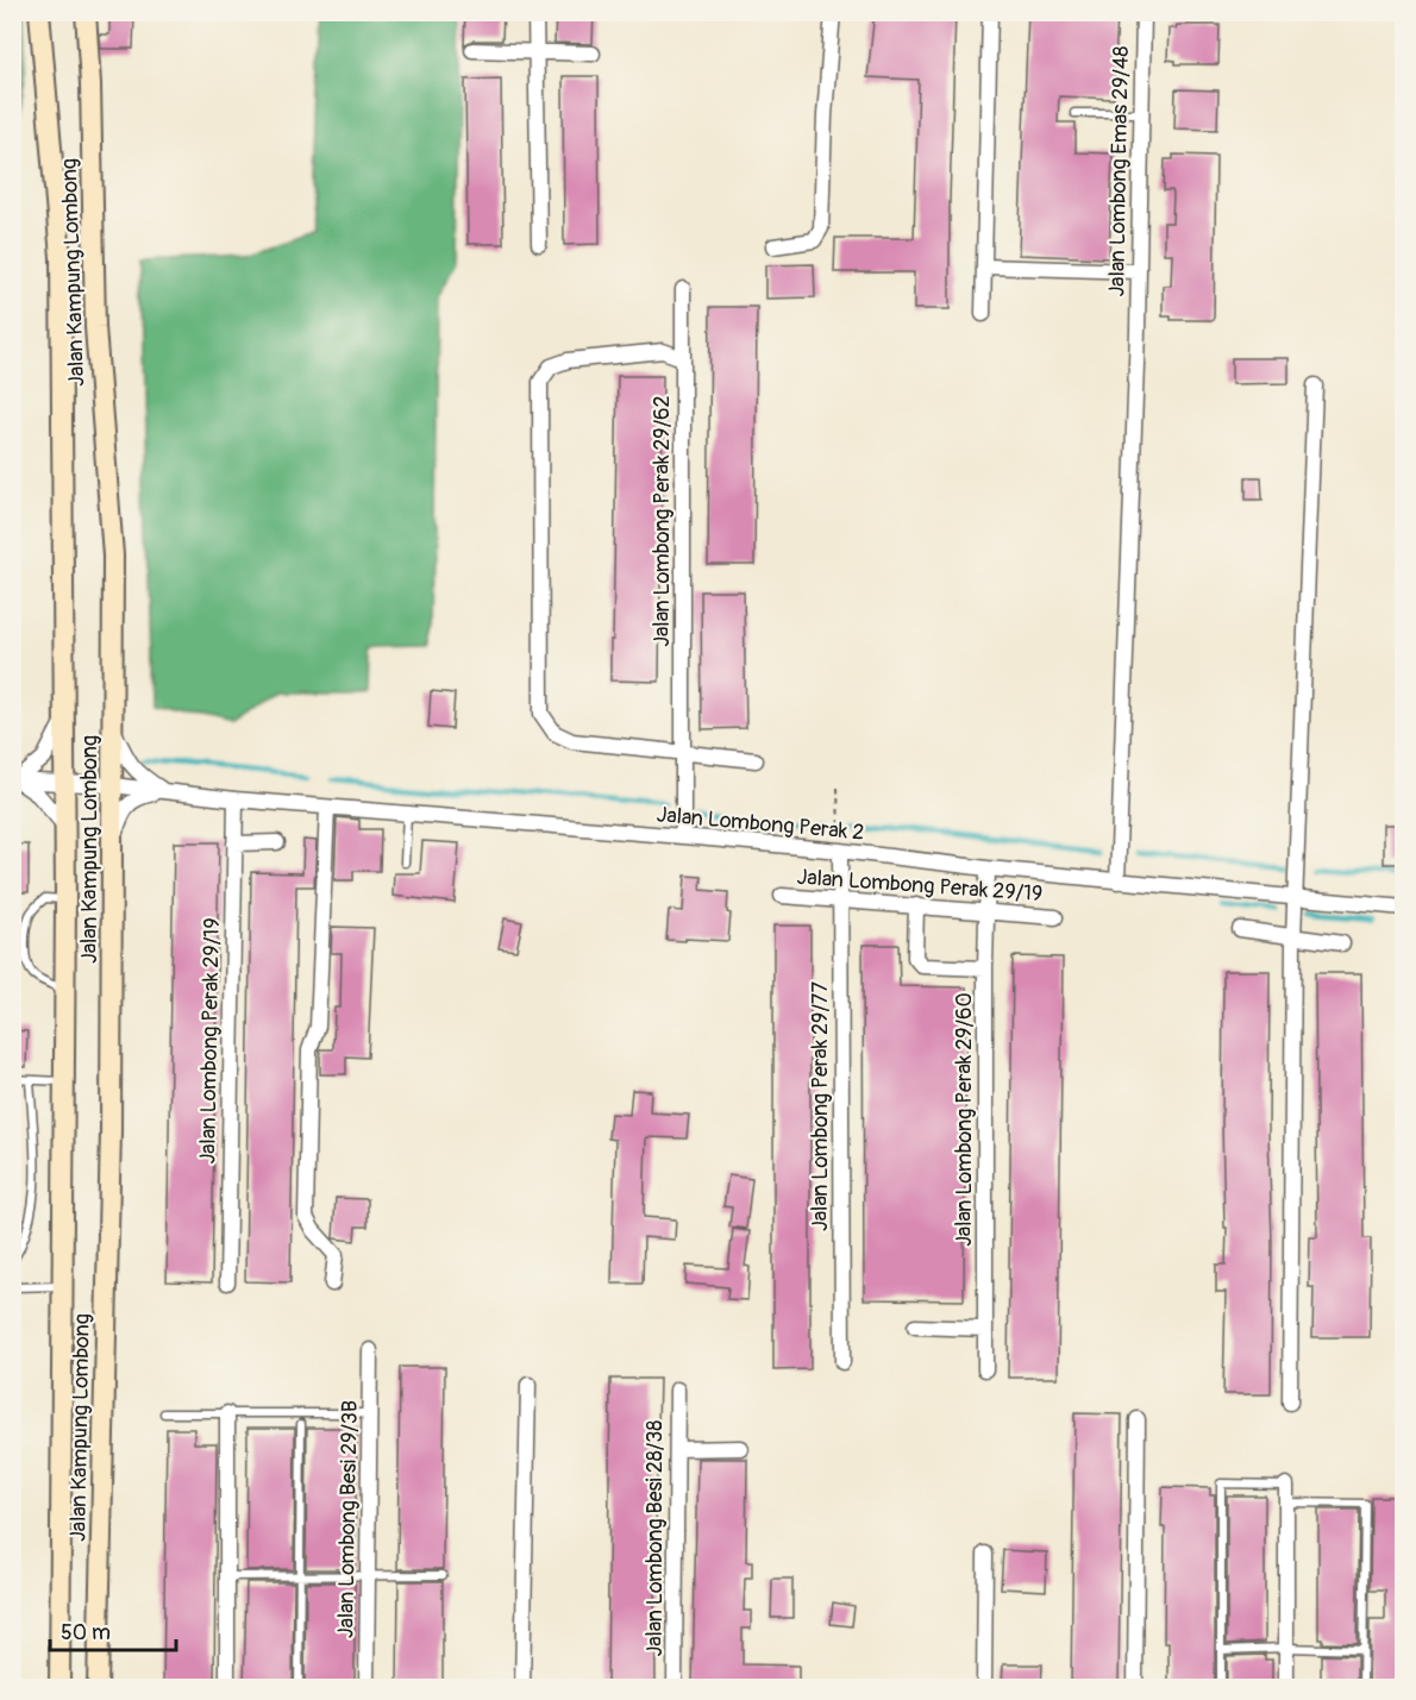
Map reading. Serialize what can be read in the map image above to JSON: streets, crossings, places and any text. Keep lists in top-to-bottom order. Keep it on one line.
{"streets":{"street":["Jalan Lombong Emas 29/48","Jalan Kampung Lombong","Jalan Lombong Perak 29/62","Jalan Lombong Perak 2","Jalan Lombong Perak 29/19","Jalan Lombong Perak 29/77","Jalan Lombong Perak 29/60","Jalan Lombong Besi 29/3B","Jalan Lombong Besi 28/38"]},"crossings":[["Jalan Lombong Emas 29/48","Jalan Lombong Perak 2"],["Jalan Kampung Lombong","Jalan Lombong Perak 2"],["Jalan Lombong Perak 29/62","Jalan Lombong Perak 2"],["Jalan Lombong Perak 2","Jalan Lombong Perak 29/19"],["Jalan Lombong Perak 2","Jalan Lombong Perak 29/77"],["Jalan Lombong Perak 2","Jalan Lombong Perak 29/60"],["Jalan Lombong Perak 29/19","Jalan Lombong Perak 29/77"],["Jalan Lombong Perak 29/19","Jalan Lombong Perak 29/60"]],"scale_bar":"50 m"}
